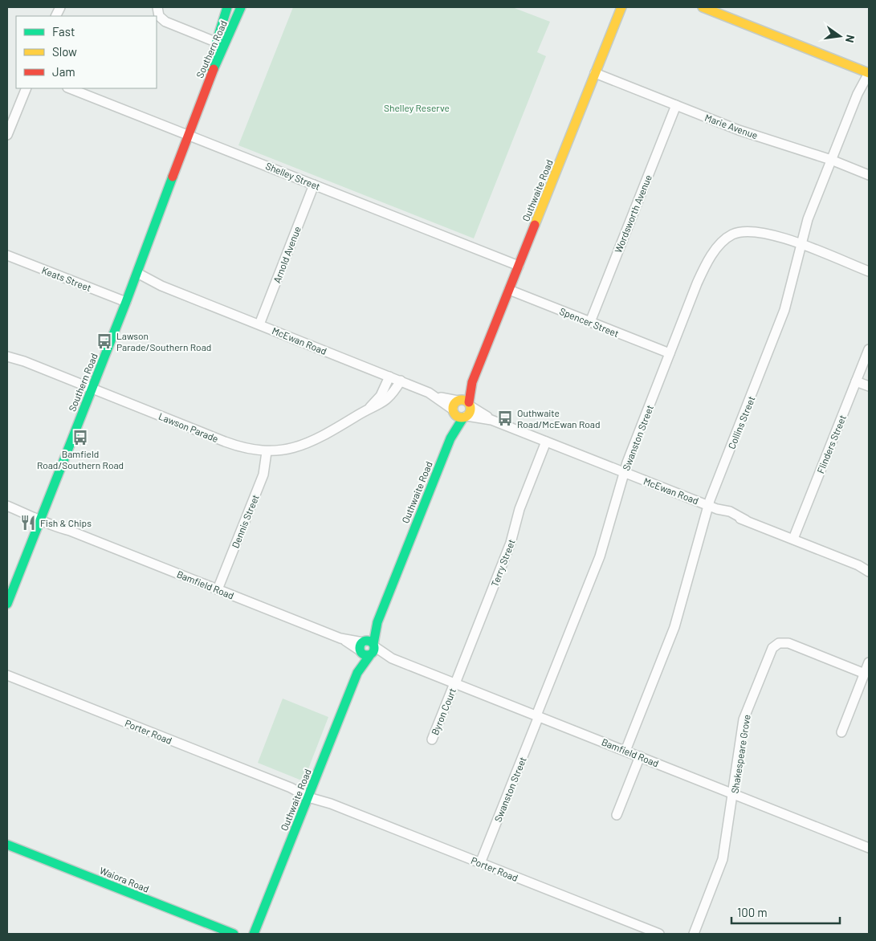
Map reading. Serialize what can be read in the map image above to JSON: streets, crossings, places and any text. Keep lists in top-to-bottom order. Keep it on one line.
{"streets":{"main road":["Southern Road","Outhwaite Road","Waiora Road"],"street":["Marie Avenue","Shelley Street","Wordsworth Avenue","Arnold Avenue","Keats Street","Spencer Street","McEwan Road","Collins Street","Lawson Parade","Swanston Street","Flinders Street","Dennis Street","Terry Street","Bamfield Road","Byron Court","Porter Road","Shakespeare Grove"]},"crossings":[["Southern Road","Shelley Street"],["Southern Road","Keats Street"],["Southern Road","McEwan Road"],["Southern Road","Lawson Parade"],["Southern Road","Bamfield Road"],["Marie Avenue","Outhwaite Road"],["Marie Avenue","Wordsworth Avenue"],["Marie Avenue","Collins Street"],["Shelley Street","Outhwaite Road"],["Shelley Street","Arnold Avenue"],["Outhwaite Road","Spencer Street"],["Outhwaite Road","McEwan Road"],["Outhwaite Road","Bamfield Road"],["Outhwaite Road","Porter Road"],["Wordsworth Avenue","Spencer Street"],["Arnold Avenue","McEwan Road"],["Spencer Street","Swanston Street"],["McEwan Road","Collins Street"],["McEwan Road","Lawson Parade"],["McEwan Road","Swanston Street"],["McEwan Road","Flinders Street"],["McEwan Road","Terry Street"],["Collins Street","Swanston Street"],["Collins Street","Bamfield Road"],["Lawson Parade","Dennis Street"],["Swanston Street","Bamfield Road"],["Swanston Street","Porter Road"],["Dennis Street","Bamfield Road"],["Terry Street","Bamfield Road"],["Terry Street","Byron Court"],["Bamfield Road","Byron Court"],["Bamfield Road","Shakespeare Grove"]],"parks":["Shelley Reserve"],"places":{"bus stop":["Lawson Parade/Southern Road","Outhwaite Road/McEwan Road","Bamfield Road/Southern Road"],"restaurant":["Fish & Chips"]},"legend":["Fast","Slow","Jam"],"scale_bar":"100 m","north":"right"}
